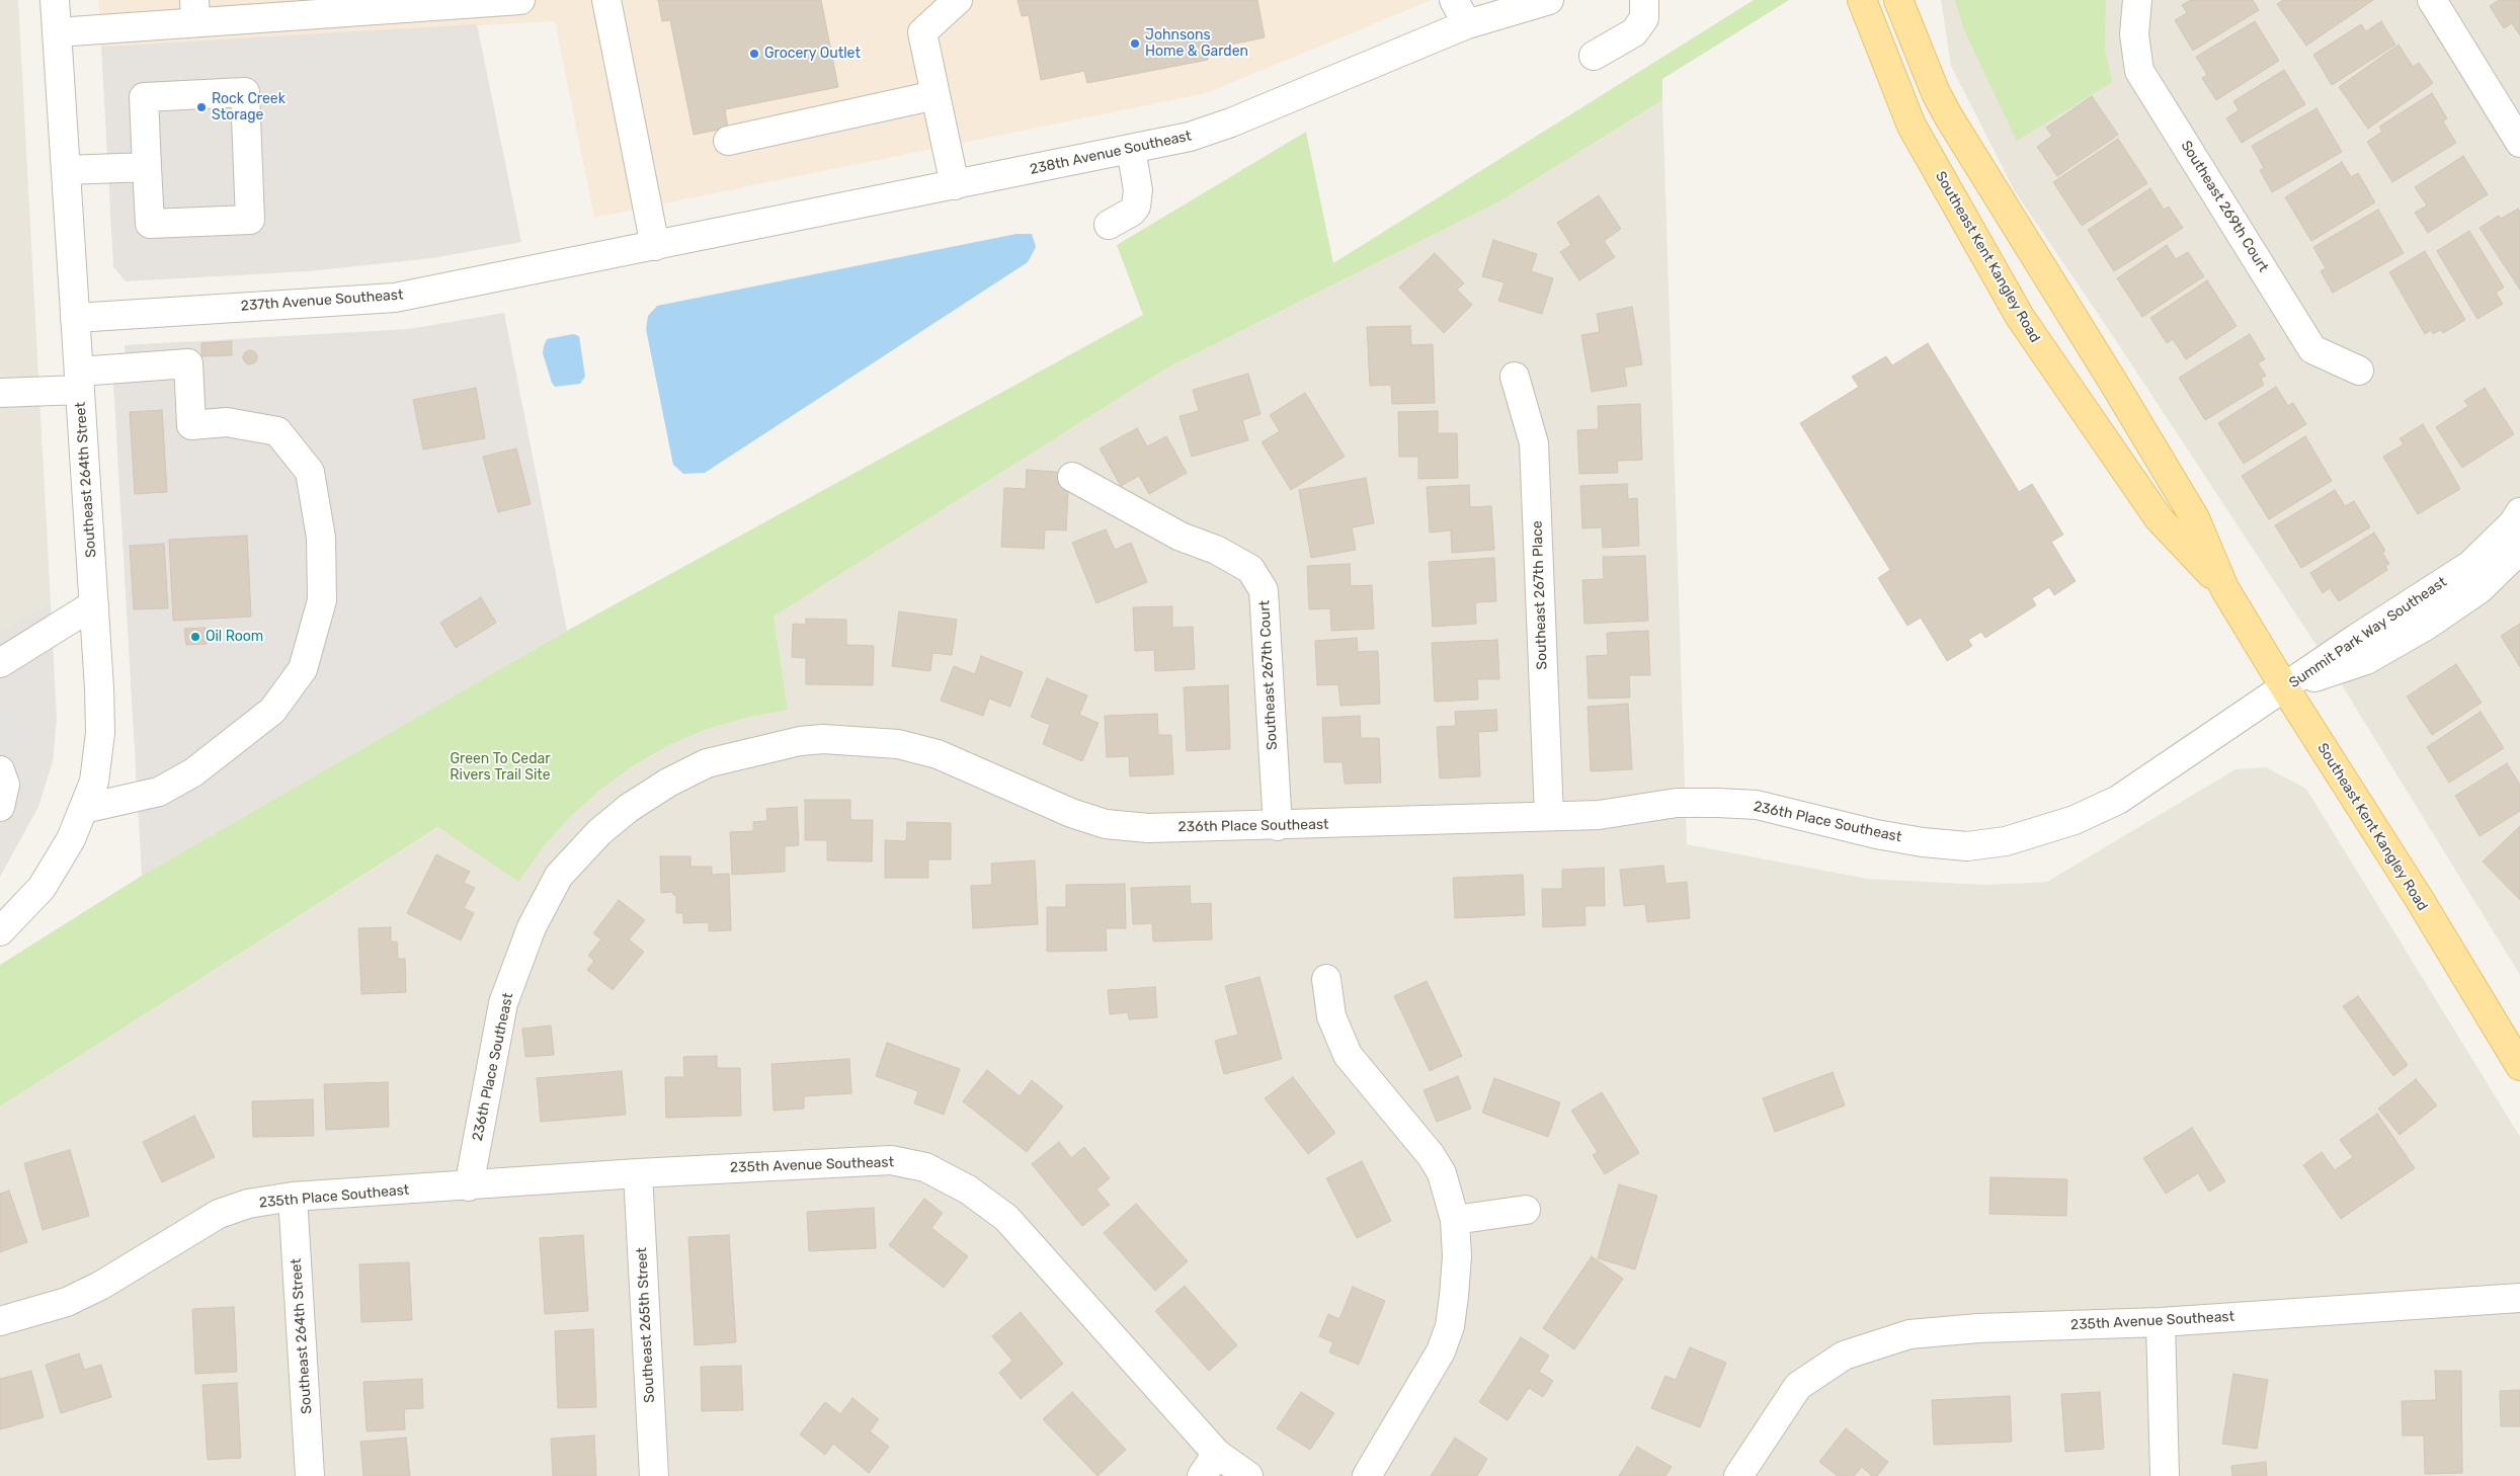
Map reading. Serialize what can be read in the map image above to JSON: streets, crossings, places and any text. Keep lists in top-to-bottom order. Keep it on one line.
{"streets":{"main road":["Southeast Kent Kangley Road"],"street":["238th Avenue Southeast","Southeast 269th Court","237th Avenue Southeast","Southeast 264th Street","Southeast 267th Place","Summit Park Way Southeast","Southeast 267th Court","236th Place Southeast","235th Avenue Southeast","235th Place Southeast","Southeast 265th Street"]},"crossings":[["238th Avenue Southeast","237th Avenue Southeast"],["Southeast Kent Kangley Road","Summit Park Way Southeast"],["Southeast Kent Kangley Road","236th Place Southeast"],["237th Avenue Southeast","Southeast 264th Street"],["Southeast 264th Street","235th Place Southeast"],["Southeast 267th Place","236th Place Southeast"],["Summit Park Way Southeast","236th Place Southeast"],["Southeast 267th Court","236th Place Southeast"],["236th Place Southeast","235th Avenue Southeast"],["236th Place Southeast","235th Place Southeast"],["235th Avenue Southeast","235th Place Southeast"],["235th Avenue Southeast","Southeast 265th Street"]],"parks":["Green To Cedar Rivers Trail Site"],"places":["Johnsons Home & Garden","Grocery Outlet","Rock Creek Storage","Oil Room"]}
